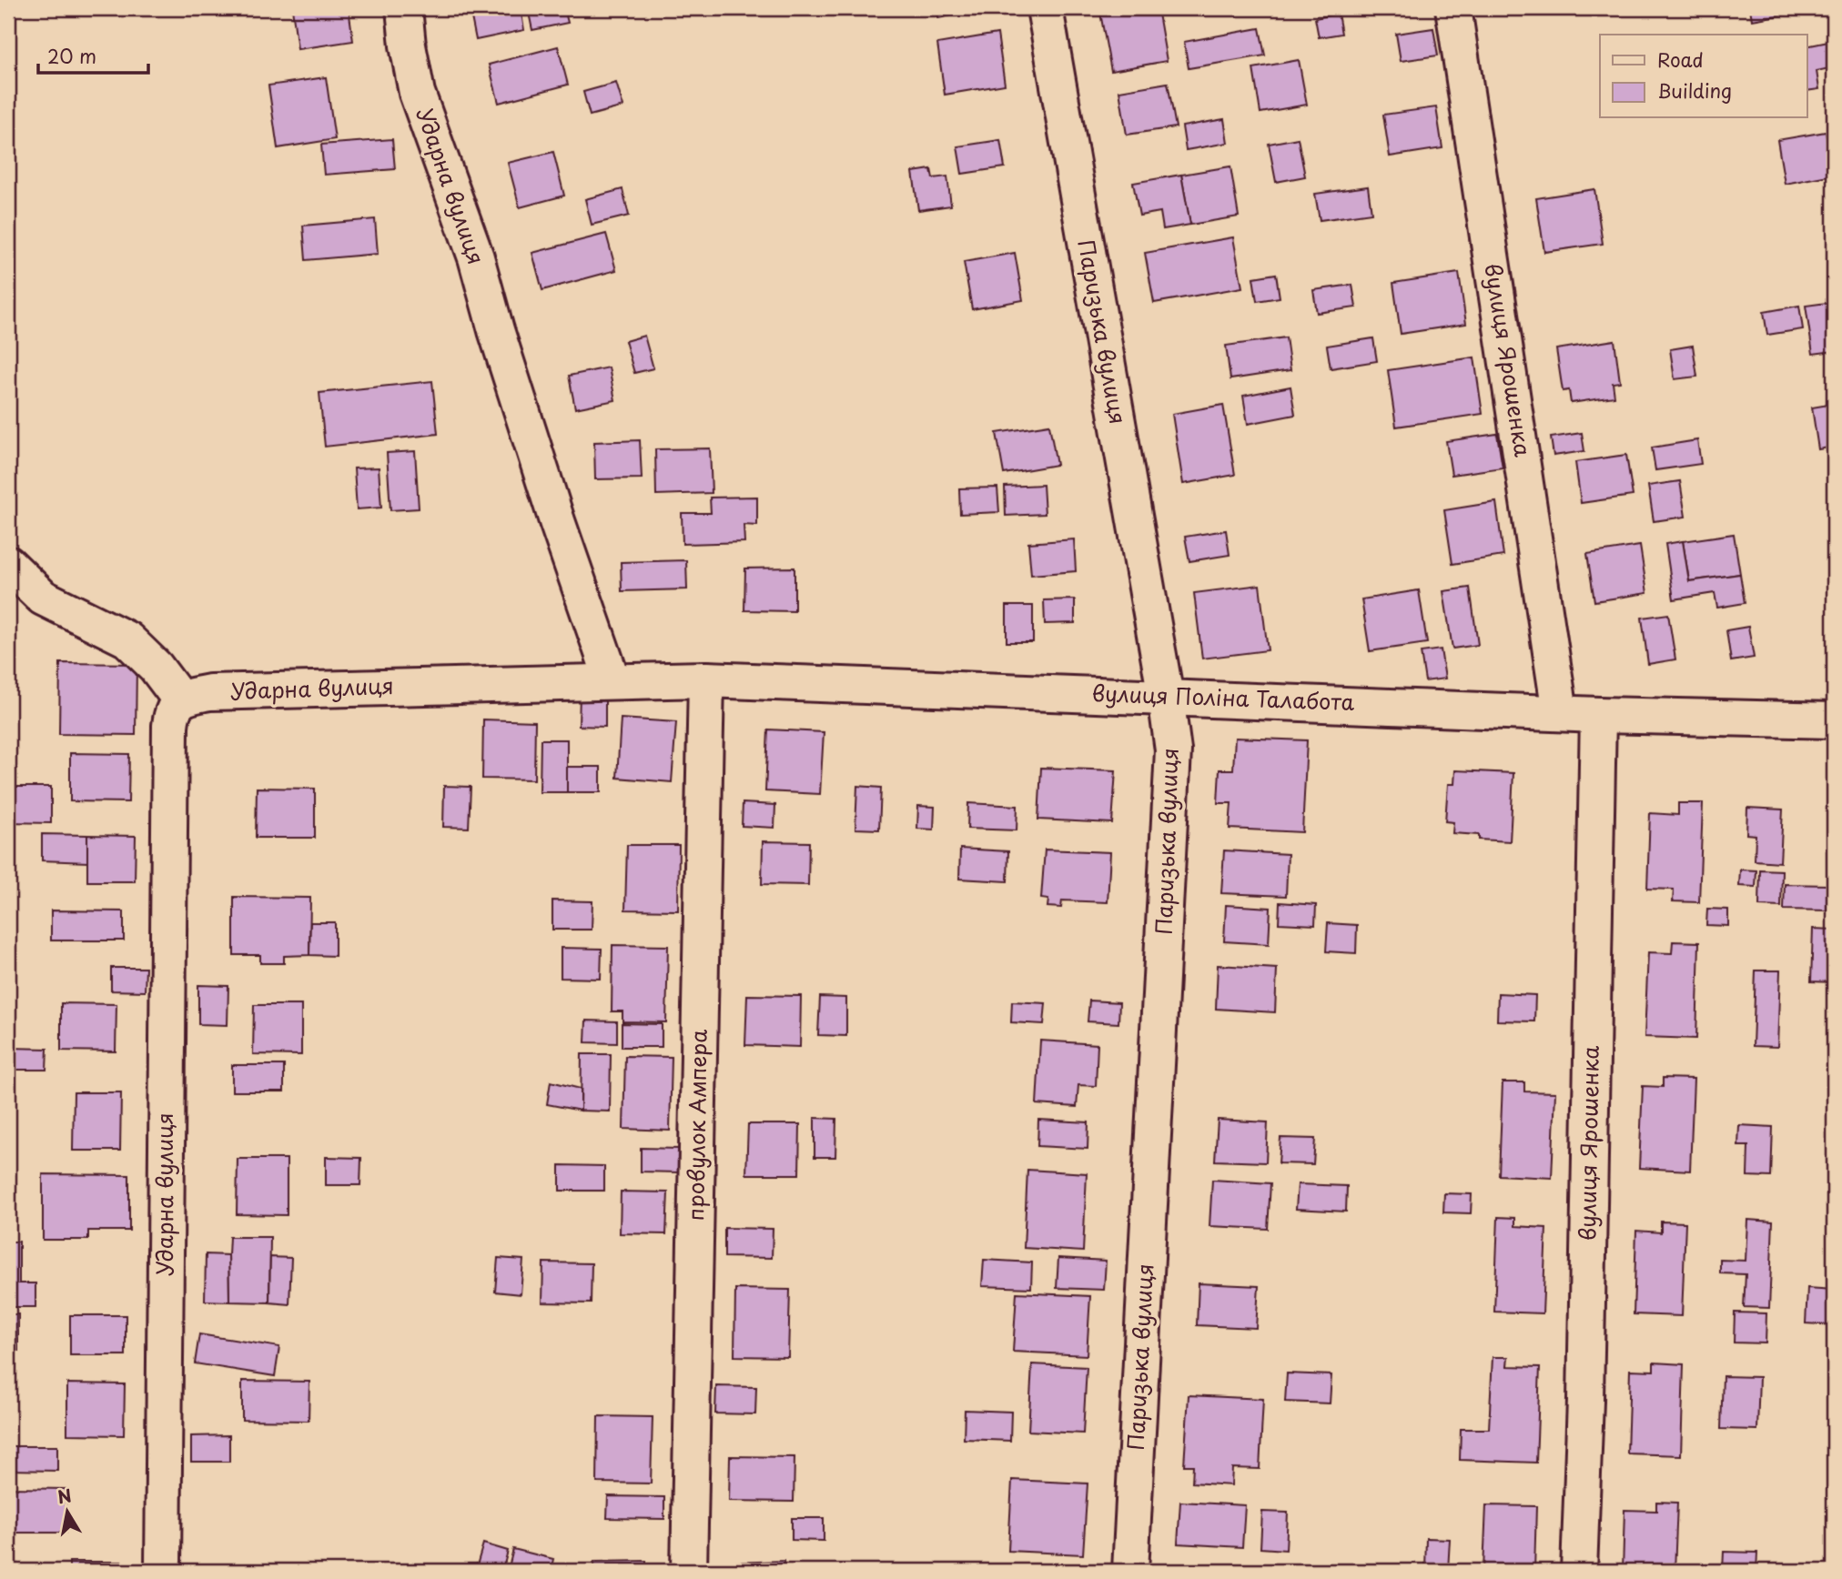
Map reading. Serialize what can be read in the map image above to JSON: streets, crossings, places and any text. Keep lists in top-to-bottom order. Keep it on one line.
{"streets":{"street":["Ударна вулиця","Паризька вулиця","вулиця Ярошенка","вулиця Поліна Талабота","провулок Ампера"]},"crossings":[["Ударна вулиця","вулиця Поліна Талабота"],["Паризька вулиця","вулиця Поліна Талабота"],["вулиця Ярошенка","вулиця Поліна Талабота"],["вулиця Поліна Талабота","провулок Ампера"]],"legend":["Road","Building"],"scale_bar":"20 m","north":"top"}
